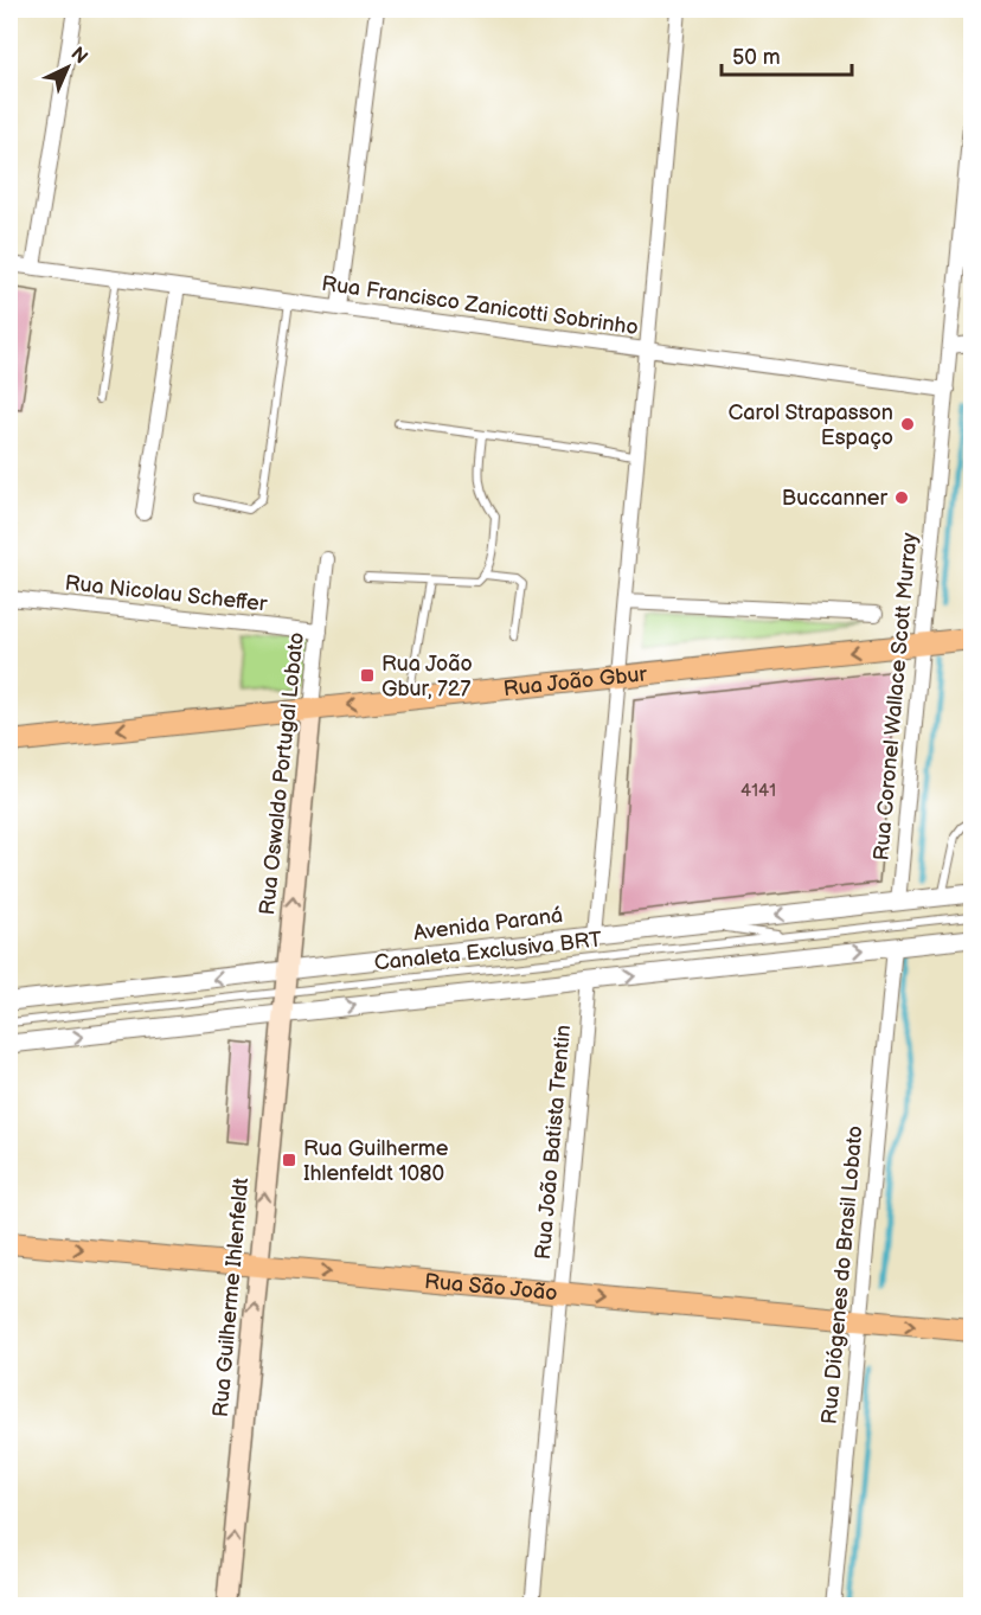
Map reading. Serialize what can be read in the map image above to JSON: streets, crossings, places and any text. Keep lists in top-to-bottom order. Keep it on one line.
{"streets":{"main road":["Rua João Gbur","Rua Oswaldo Portugal Lobato","Rua São João","Rua Guilherme Ihlenfeldt"],"street":["Rua Francisco Zanicotti Sobrinho","Rua Nicolau Scheffer","Rua Coronel Wallace Scott Murray","Avenida Paraná","Rua João Batista Trentin","Rua Diógenes do Brasil Lobato"],"lane":["Canaleta Exclusiva BRT"]},"crossings":[["Rua Francisco Zanicotti Sobrinho","Rua Coronel Wallace Scott Murray"],["Rua Nicolau Scheffer","Rua Oswaldo Portugal Lobato"],["Rua João Gbur","Rua Coronel Wallace Scott Murray"],["Rua João Gbur","Rua Oswaldo Portugal Lobato"],["Rua Coronel Wallace Scott Murray","Avenida Paraná"],["Rua Oswaldo Portugal Lobato","Avenida Paraná"],["Rua Oswaldo Portugal Lobato","Canaleta Exclusiva BRT"],["Rua Oswaldo Portugal Lobato","Rua Guilherme Ihlenfeldt"],["Canaleta Exclusiva BRT","Rua Guilherme Ihlenfeldt"],["Rua João Batista Trentin","Rua São João"],["Rua Diógenes do Brasil Lobato","Rua São João"],["Rua São João","Rua Guilherme Ihlenfeldt"]],"one_way":["Rua João Gbur","Rua Oswaldo Portugal Lobato","Rua São João","Rua Guilherme Ihlenfeldt"],"places":{"other":["Carol Strapasson Espaço","Buccanner"],"transit":["Rua João Gbur, 727","Rua Guilherme Ihlenfeldt 1080"]},"house_numbers":["4141"],"scale_bar":"50 m","north":"top right"}
